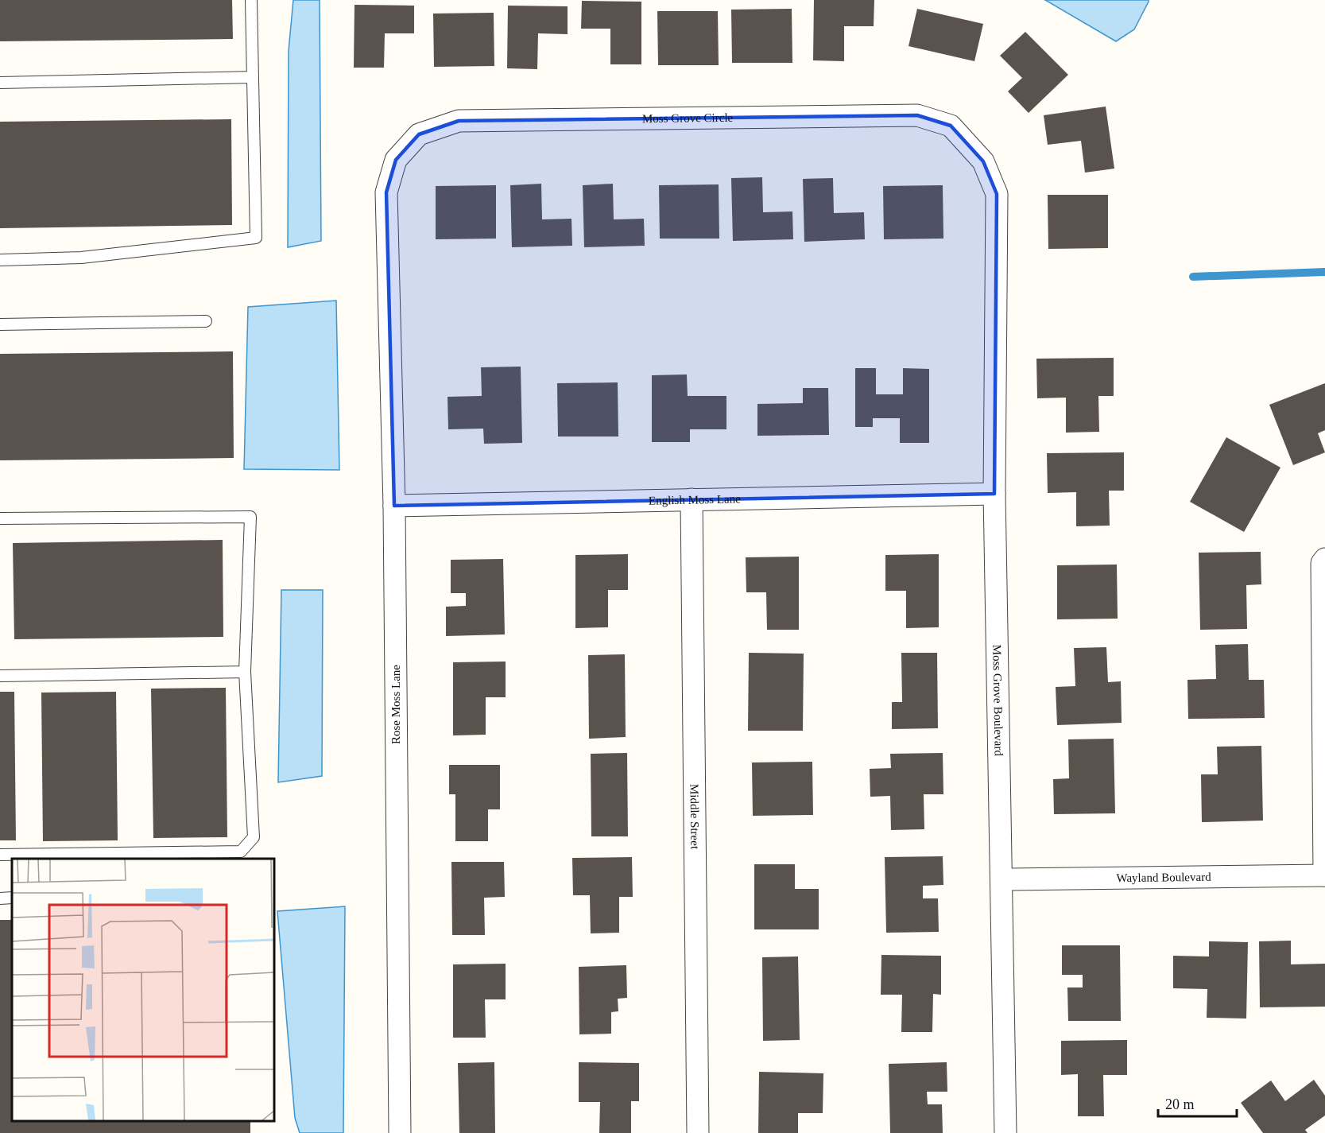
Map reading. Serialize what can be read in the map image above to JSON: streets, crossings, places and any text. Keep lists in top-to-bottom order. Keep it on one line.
{"streets":{"street":["Moss Grove Circle","English Moss Lane","Moss Grove Boulevard","Rose Moss Lane","Middle Street","Wayland Boulevard"]},"crossings":[["Moss Grove Circle","Moss Grove Boulevard"],["Moss Grove Circle","Rose Moss Lane"],["English Moss Lane","Moss Grove Boulevard"],["English Moss Lane","Rose Moss Lane"],["English Moss Lane","Middle Street"],["Moss Grove Boulevard","Wayland Boulevard"]],"scale_bar":"20 m"}
